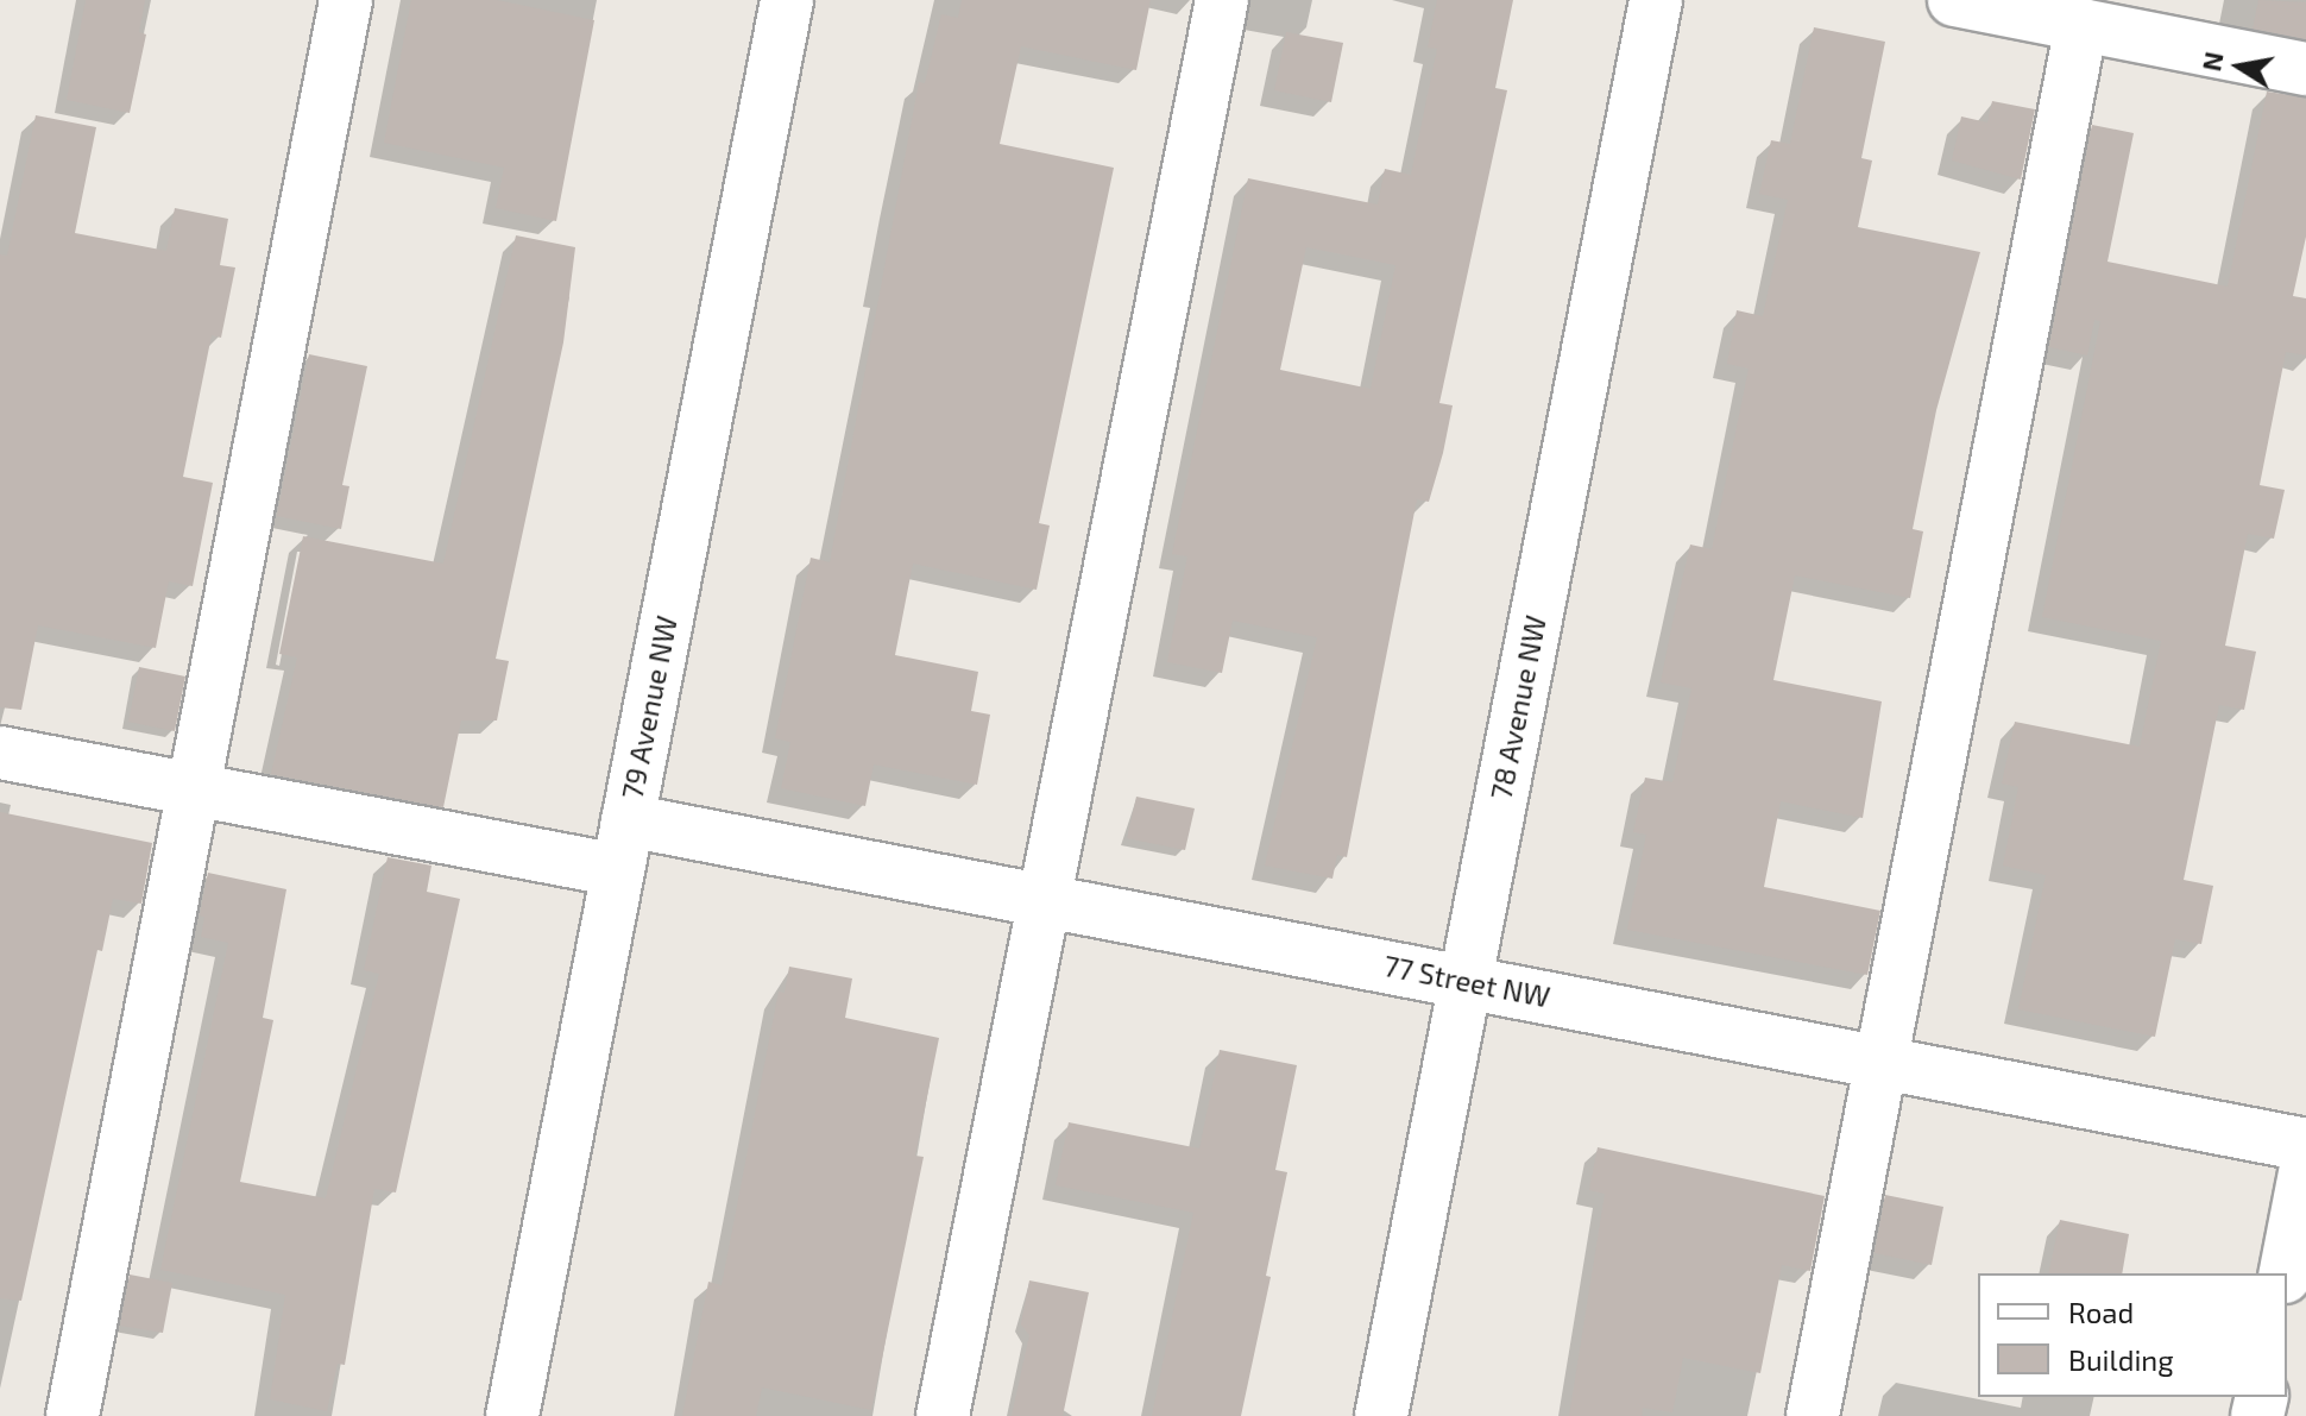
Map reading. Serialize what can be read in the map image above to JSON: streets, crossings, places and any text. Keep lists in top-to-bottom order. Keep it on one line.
{"streets":{"street":["79 Avenue NW","78 Avenue NW","77 Street NW"]},"crossings":[["79 Avenue NW","77 Street NW"],["78 Avenue NW","77 Street NW"]],"legend":["Road","Building"],"north":"left"}
